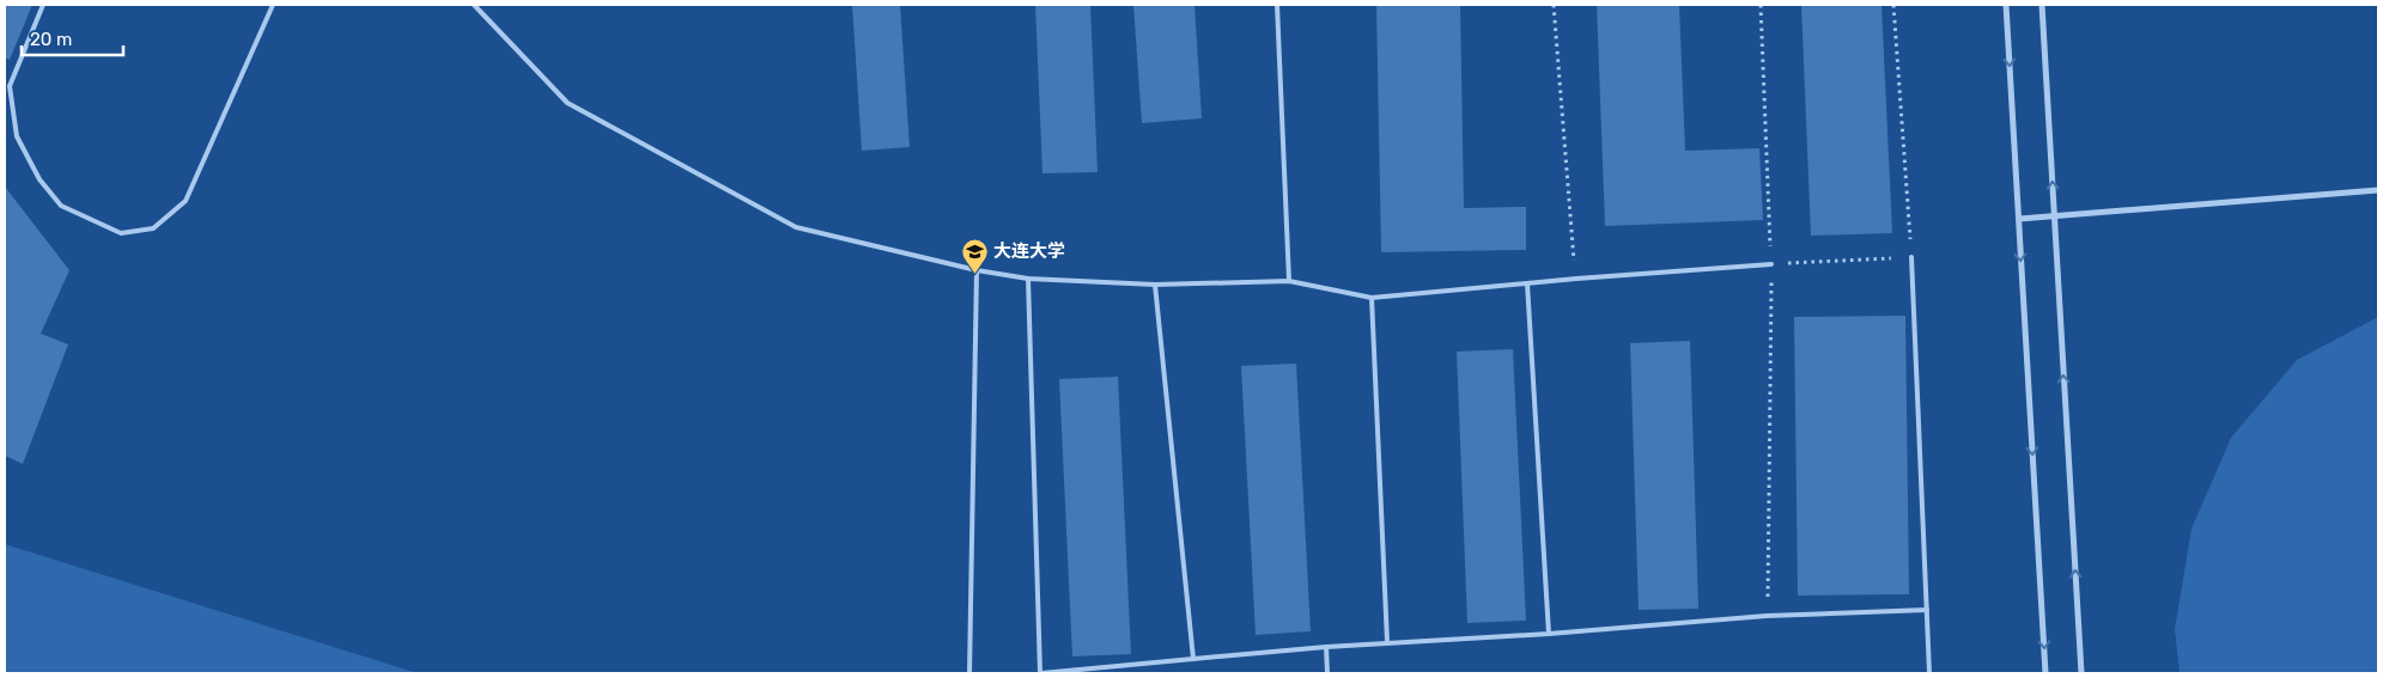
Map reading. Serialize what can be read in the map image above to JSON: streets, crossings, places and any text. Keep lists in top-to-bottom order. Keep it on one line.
{"places":{"school or university":["大连大学"]},"scale_bar":"20 m"}
